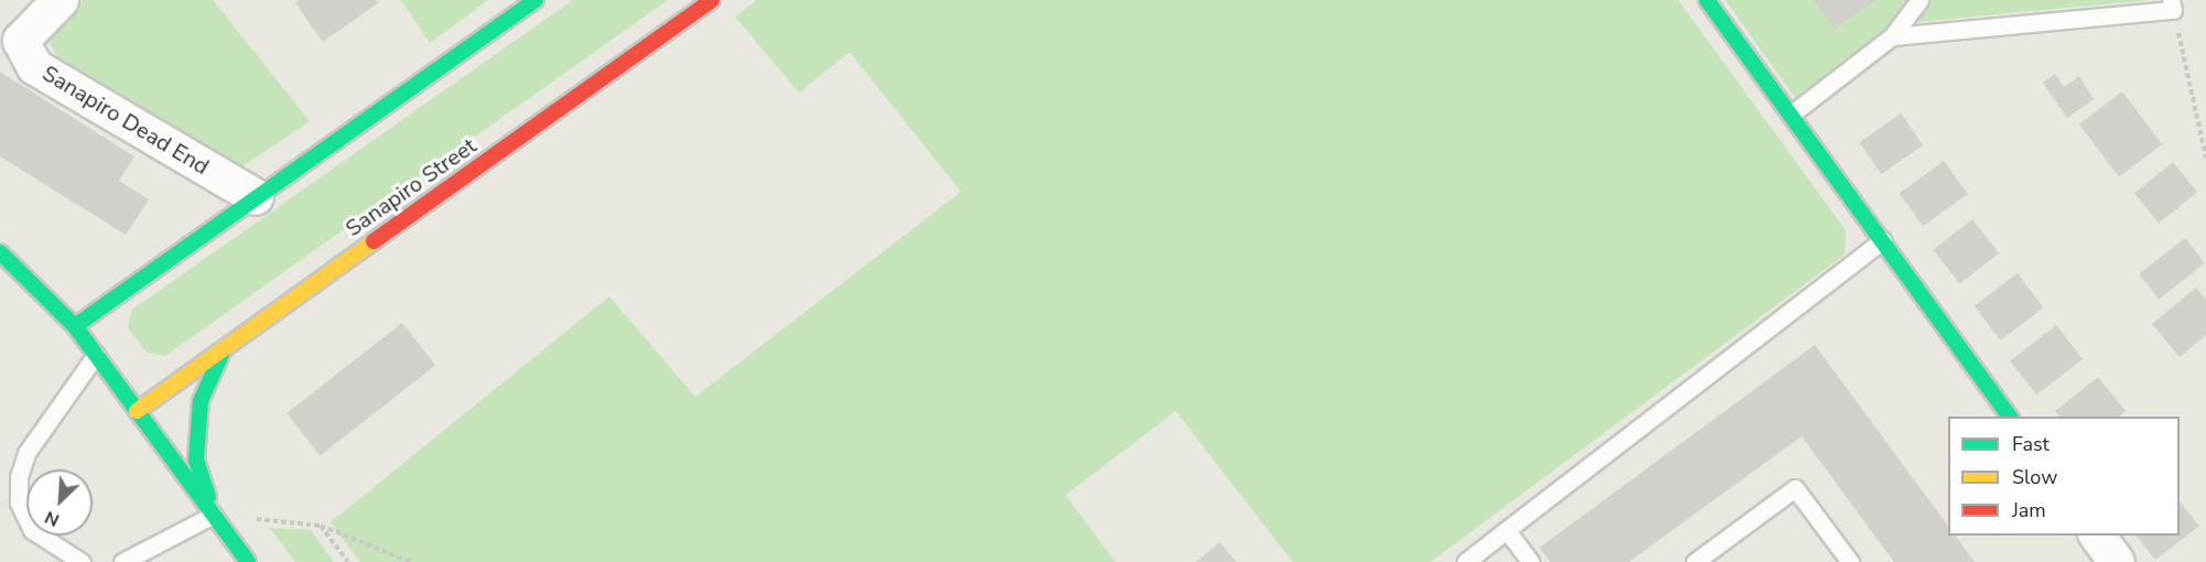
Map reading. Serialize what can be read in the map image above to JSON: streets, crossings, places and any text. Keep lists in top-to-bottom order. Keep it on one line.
{"streets":{"main road":["Sanapiro Street"],"street":["Sanapiro Dead End"]},"legend":["Fast","Slow","Jam"],"north":"bottom left"}
